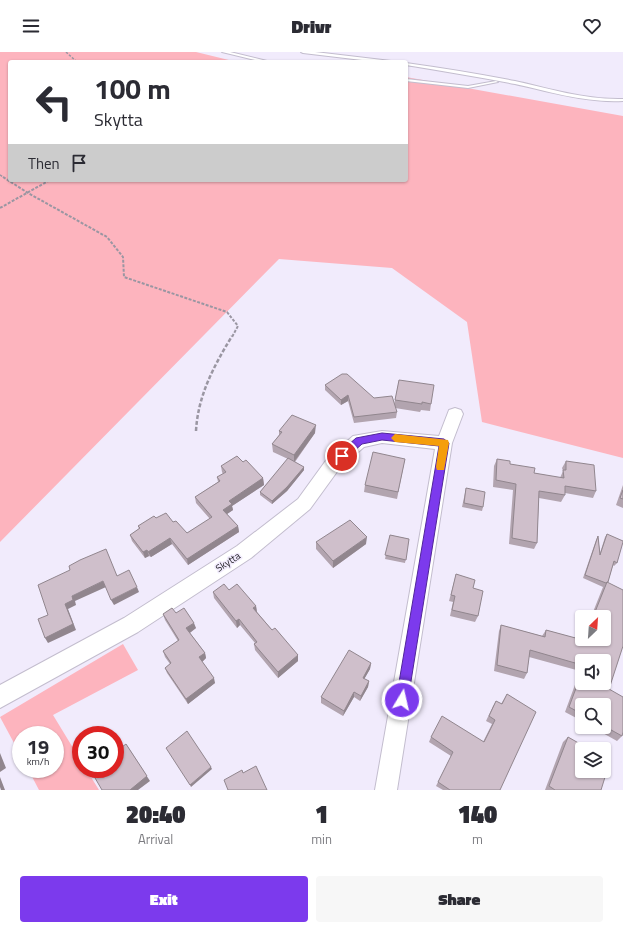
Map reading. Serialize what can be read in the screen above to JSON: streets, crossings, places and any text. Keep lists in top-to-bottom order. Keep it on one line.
{"streets":{"street":["Skytta"]},"north":"top right","page":{"header":"Drivr","turn":["100 m","Skytta"],"then":"Then","speed":"19 km/h","limit":"30","eta":["20:40","Arrival","1","min","140","m"],"buttons":["Exit","Share"]}}
